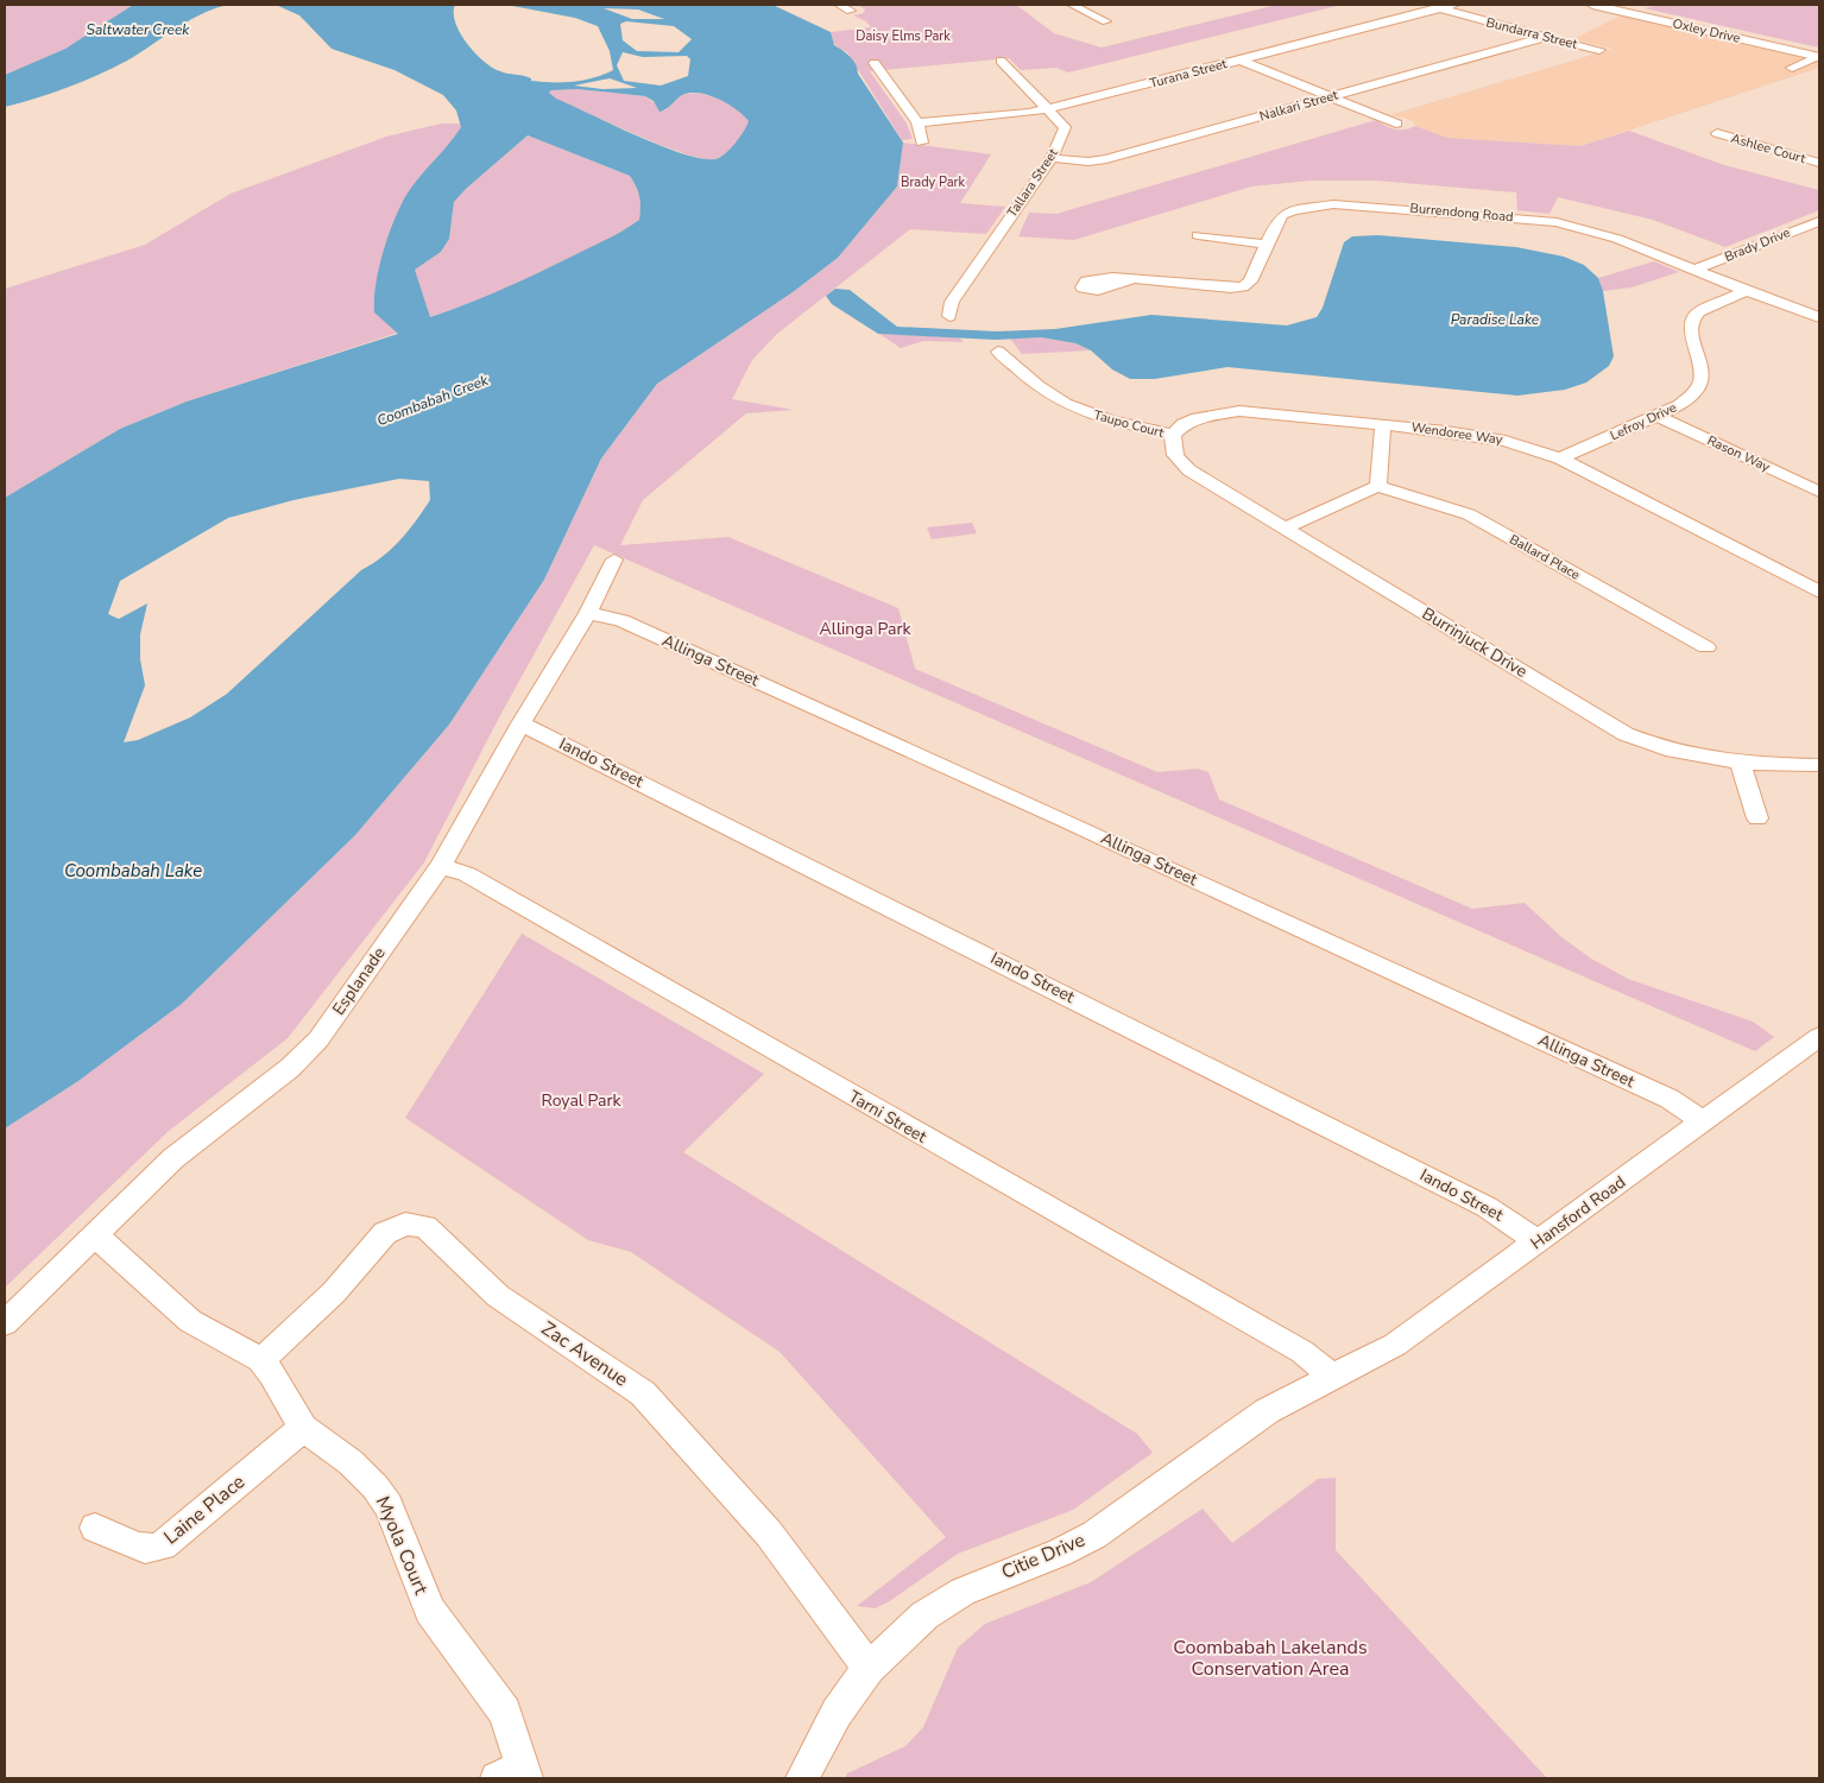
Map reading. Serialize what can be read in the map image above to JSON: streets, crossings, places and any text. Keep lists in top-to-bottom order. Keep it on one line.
{"streets":{"main road":["Oxley Drive"],"street":["Bundarra Street","Turana Street","Nalkari Street","Ashlee Court","Tallara Street","Burrendong Road","Brady Drive","Lefroy Drive","Taupo Court","Wendoree Way","Rason Way","Ballard Place","Burrinjuck Drive","Allinga Street","Iando Street","Esplanade","Tarni Street","Hansford Road","Zac Avenue","Laine Place","Myola Court","Citie Drive"]},"crossings":[["Bundarra Street","Turana Street"],["Bundarra Street","Nalkari Street"],["Turana Street","Tallara Street"],["Nalkari Street","Tallara Street"],["Burrendong Road","Brady Drive"],["Burrendong Road","Lefroy Drive"],["Lefroy Drive","Wendoree Way"],["Lefroy Drive","Rason Way"],["Taupo Court","Wendoree Way"],["Taupo Court","Burrinjuck Drive"],["Wendoree Way","Burrinjuck Drive"],["Allinga Street","Esplanade"],["Allinga Street","Hansford Road"],["Iando Street","Esplanade"],["Iando Street","Hansford Road"],["Esplanade","Tarni Street"],["Esplanade","Myola Court"],["Tarni Street","Hansford Road"],["Tarni Street","Citie Drive"],["Hansford Road","Citie Drive"],["Zac Avenue","Myola Court"],["Zac Avenue","Citie Drive"],["Laine Place","Myola Court"]],"water":["Saltwater Creek","Paradise Lake","Coombabah Creek","Coombabah Lake"],"parks":["Daisy Elms Park","Brady Park","Allinga Park","Royal Park","Coombabah Lakelands Conservation Area"]}
